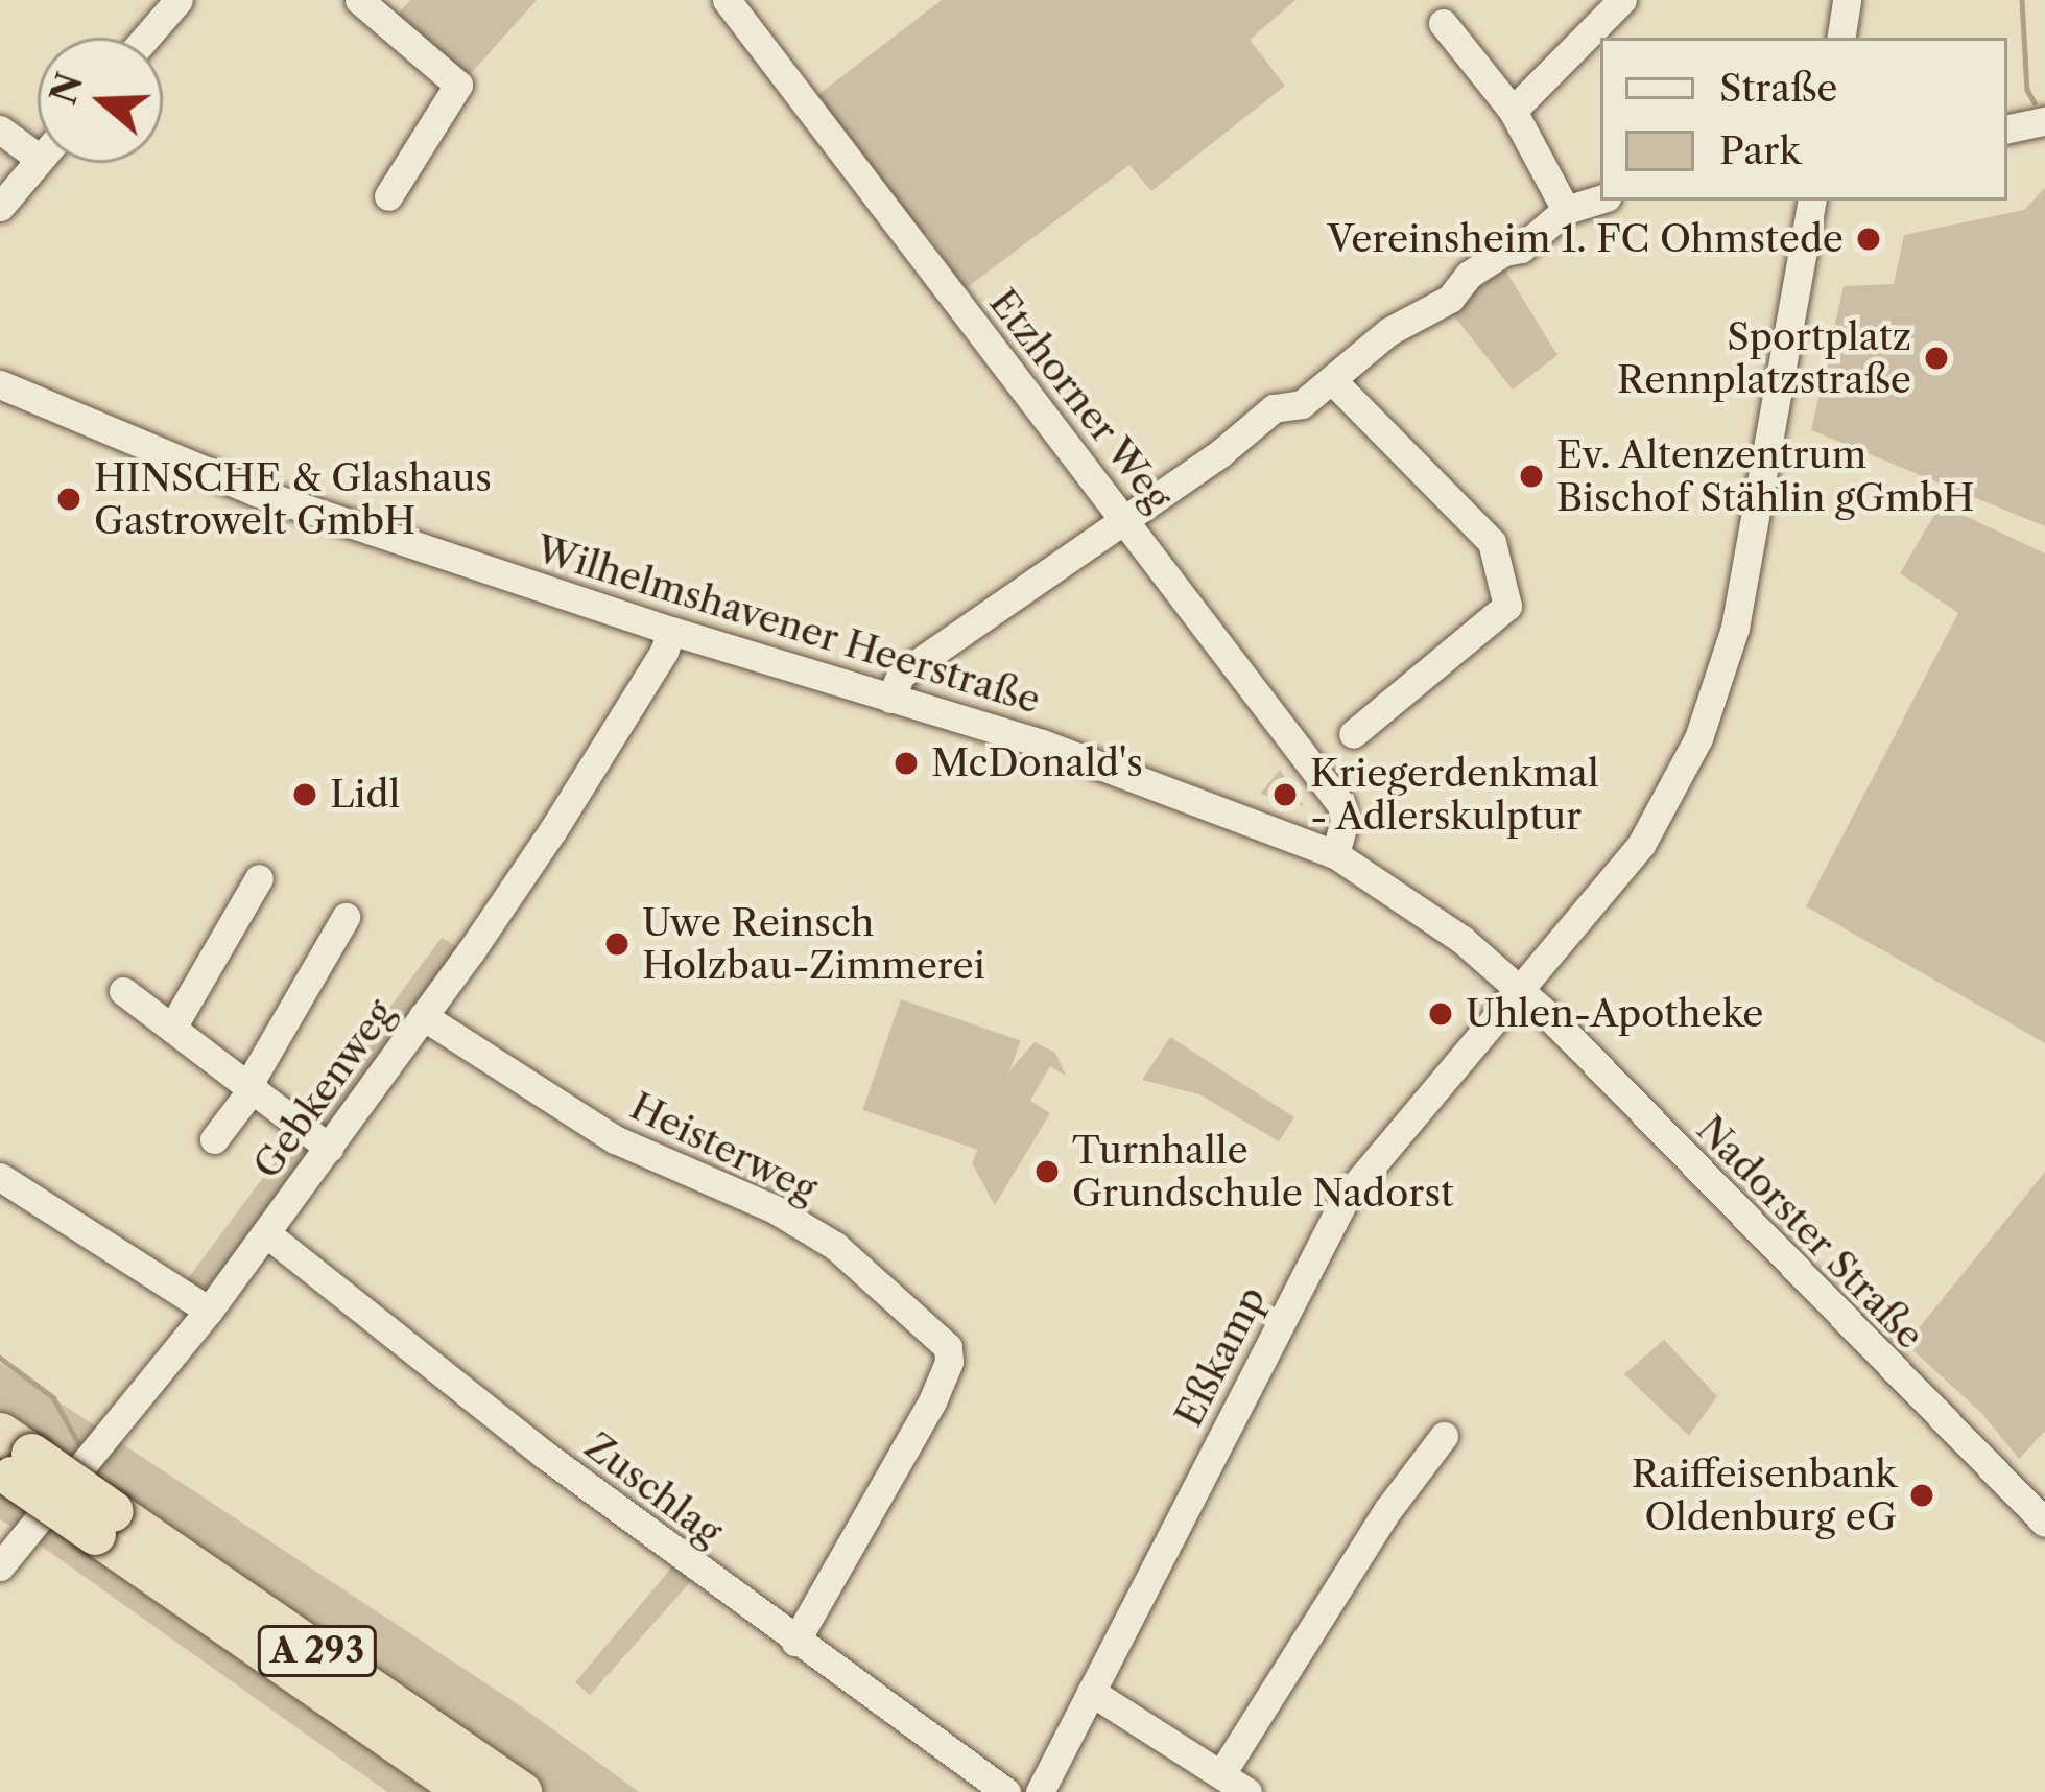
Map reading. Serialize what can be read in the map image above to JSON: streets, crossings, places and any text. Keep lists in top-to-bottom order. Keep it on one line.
{"streets":{"highway":["A 293"],"street":["Etzhorner Weg","Wilhelmshavener Heerstraße","Gebkenweg","Heisterweg","Nadorster Straße","Eßkamp","Zuschlag"]},"crossings":[["Etzhorner Weg","Wilhelmshavener Heerstraße"],["Wilhelmshavener Heerstraße","Gebkenweg"],["Wilhelmshavener Heerstraße","Nadorster Straße"],["Wilhelmshavener Heerstraße","Eßkamp"],["Gebkenweg","Heisterweg"],["Gebkenweg","Zuschlag"],["Heisterweg","Zuschlag"],["Nadorster Straße","Eßkamp"]],"places":["Vereinsheim 1. FC Ohmstede","Sportplatz Rennplatzstraße","Ev. Altenzentrum Bischof Stählin gGmbH","HINSCHE & Glashaus Gastrowelt GmbH","McDonald's","Lidl","Kriegerdenkmal - Adlerskulptur","Uwe Reinsch Holzbau-Zimmerei","Uhlen-Apotheke","Turnhalle Grundschule Nadorst","Raiffeisenbank Oldenburg eG"],"legend":["Straße","Park"],"north":"left"}
